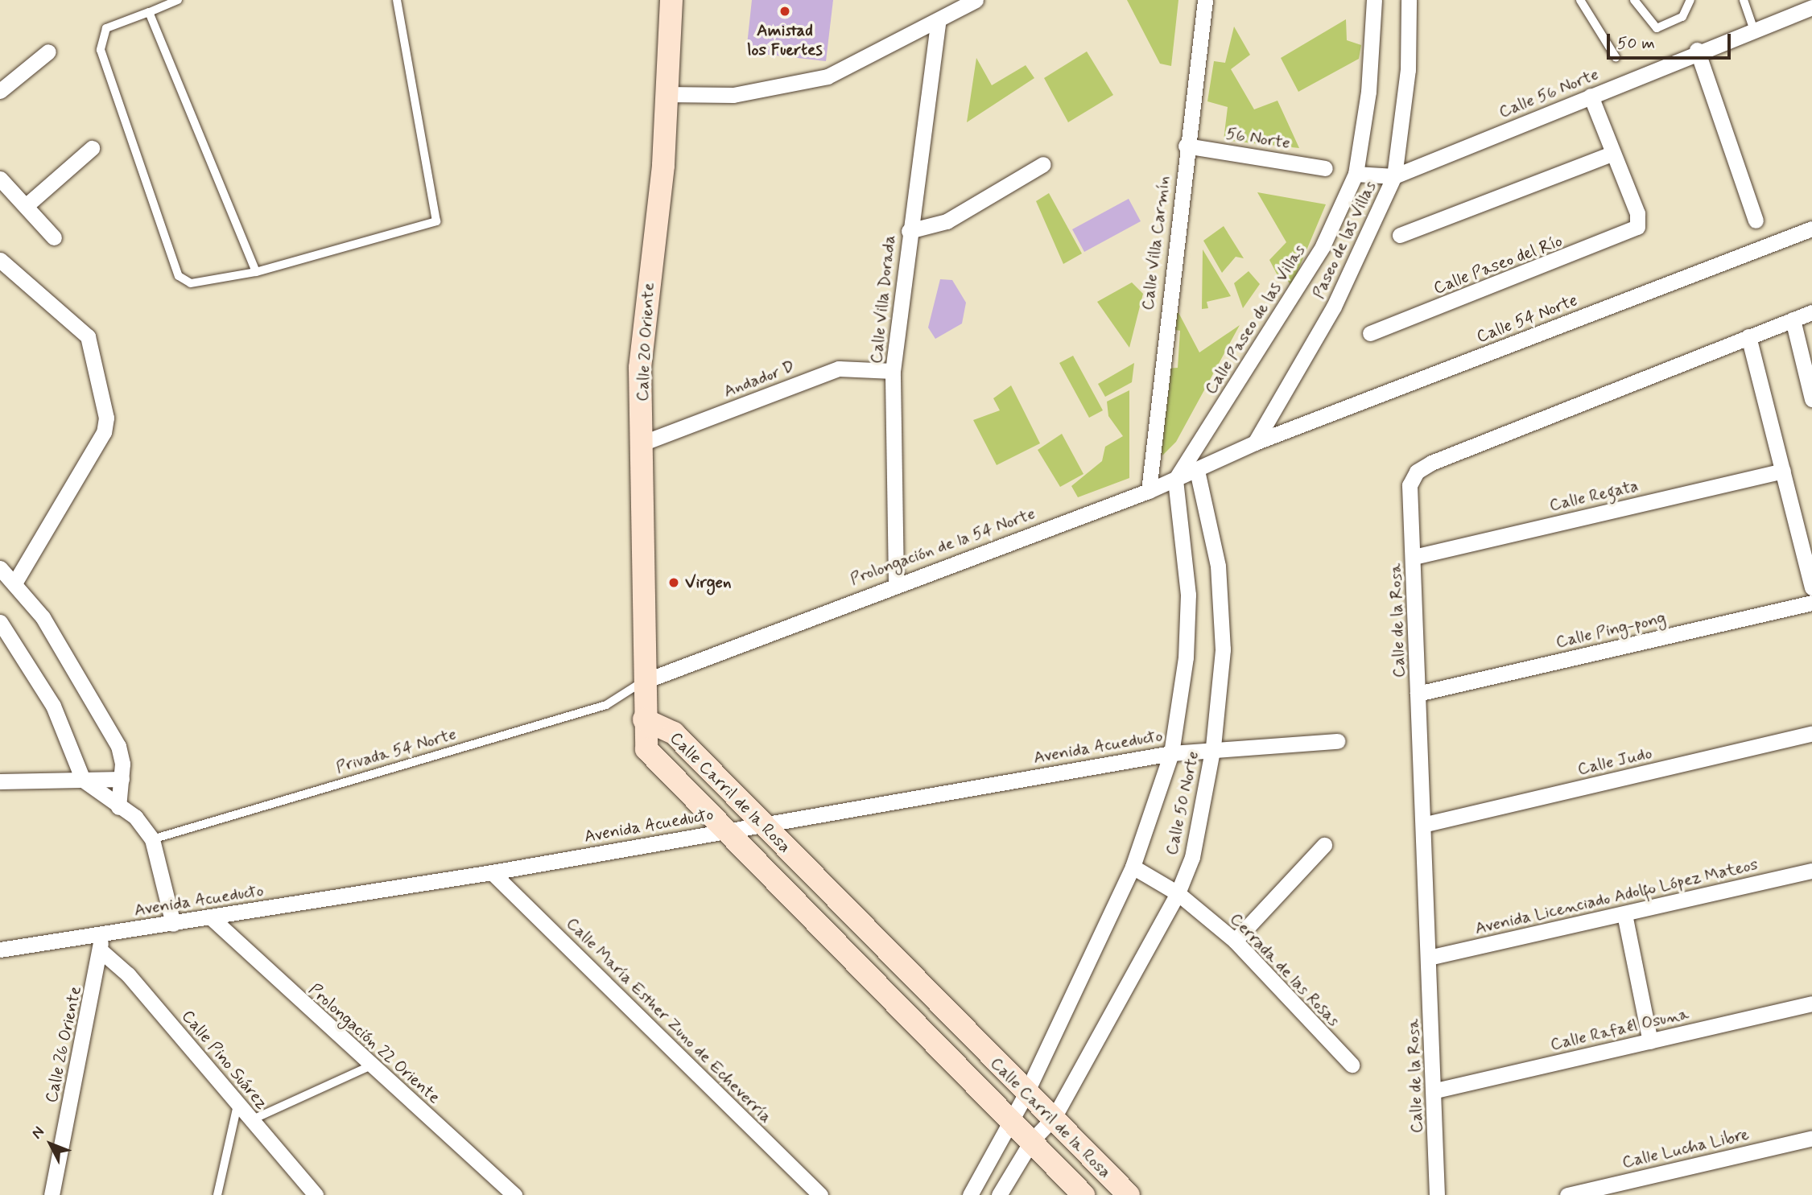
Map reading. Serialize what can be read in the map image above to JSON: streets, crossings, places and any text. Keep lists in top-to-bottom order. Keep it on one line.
{"streets":{"main road":["Calle 20 Oriente","Calle Carril de la Rosa"],"street":["Calle 56 Norte","56 Norte","Paseo de las Villas","Calle Villa Carmín","Calle Paseo del Río","Calle Villa Dorada","Calle 54 Norte","Calle Paseo de las Villas","Andador D","Calle Regata","Prolongación de la 54 Norte","Calle de la Rosa","Calle Ping-pong","Avenida Acueducto","Calle Judo","Calle 50 Norte","Avenida Licenciado Adolfo López Mateos","Cerrada de las Rosas","Calle María Esther Zuno de Echeverría","Calle Rafaél Osuna","Prolongación 22 Oriente","Calle 26 Oriente","Calle Pino Suárez","Calle Lucha Libre"],"lane":["Privada 54 Norte"]},"crossings":[["Calle 56 Norte","Paseo de las Villas"],["56 Norte","Calle Villa Carmín"],["Paseo de las Villas","Calle 54 Norte"],["Paseo de las Villas","Calle Paseo de las Villas"],["Paseo de las Villas","Prolongación de la 54 Norte"],["Calle Villa Carmín","Prolongación de la 54 Norte"],["Calle Villa Dorada","Andador D"],["Calle Villa Dorada","Prolongación de la 54 Norte"],["Calle 54 Norte","Prolongación de la 54 Norte"],["Calle Paseo de las Villas","Prolongación de la 54 Norte"],["Calle Paseo de las Villas","Calle 50 Norte"],["Calle 20 Oriente","Andador D"],["Calle 20 Oriente","Prolongación de la 54 Norte"],["Calle 20 Oriente","Privada 54 Norte"],["Calle 20 Oriente","Calle Carril de la Rosa"],["Calle Regata","Calle de la Rosa"],["Prolongación de la 54 Norte","Privada 54 Norte"],["Prolongación de la 54 Norte","Calle 50 Norte"],["Calle de la Rosa","Calle Ping-pong"],["Calle de la Rosa","Calle Judo"],["Calle de la Rosa","Avenida Licenciado Adolfo López Mateos"],["Calle de la Rosa","Calle Rafaél Osuna"],["Avenida Acueducto","Calle Carril de la Rosa"],["Avenida Acueducto","Calle 50 Norte"],["Avenida Acueducto","Calle María Esther Zuno de Echeverría"],["Avenida Acueducto","Prolongación 22 Oriente"],["Avenida Acueducto","Calle 26 Oriente"],["Calle Carril de la Rosa","Calle 50 Norte"],["Calle 50 Norte","Cerrada de las Rosas"],["Calle 26 Oriente","Calle Pino Suárez"]],"places":["Amistad los Fuertes","Virgen"],"scale_bar":"50 m","north":"top left"}
